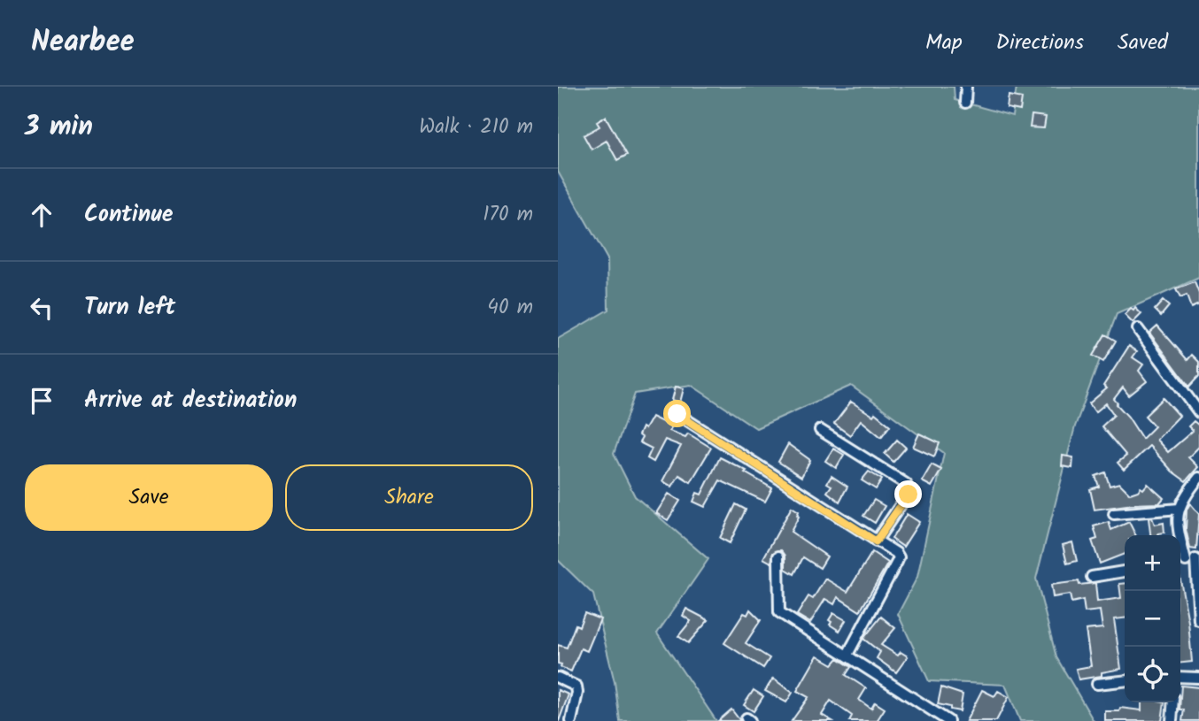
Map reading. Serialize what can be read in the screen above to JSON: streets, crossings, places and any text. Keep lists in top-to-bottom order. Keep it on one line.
{"page":{"header":"Nearbee","nav":["Map","Directions","Saved"],"heading":["3 min","Walk · 210 m"],"list":[["Continue","170 m"],["Turn left","40 m"],"Arrive at destination"],"buttons":["Save","Share"],"map_buttons":["+","−"]}}
